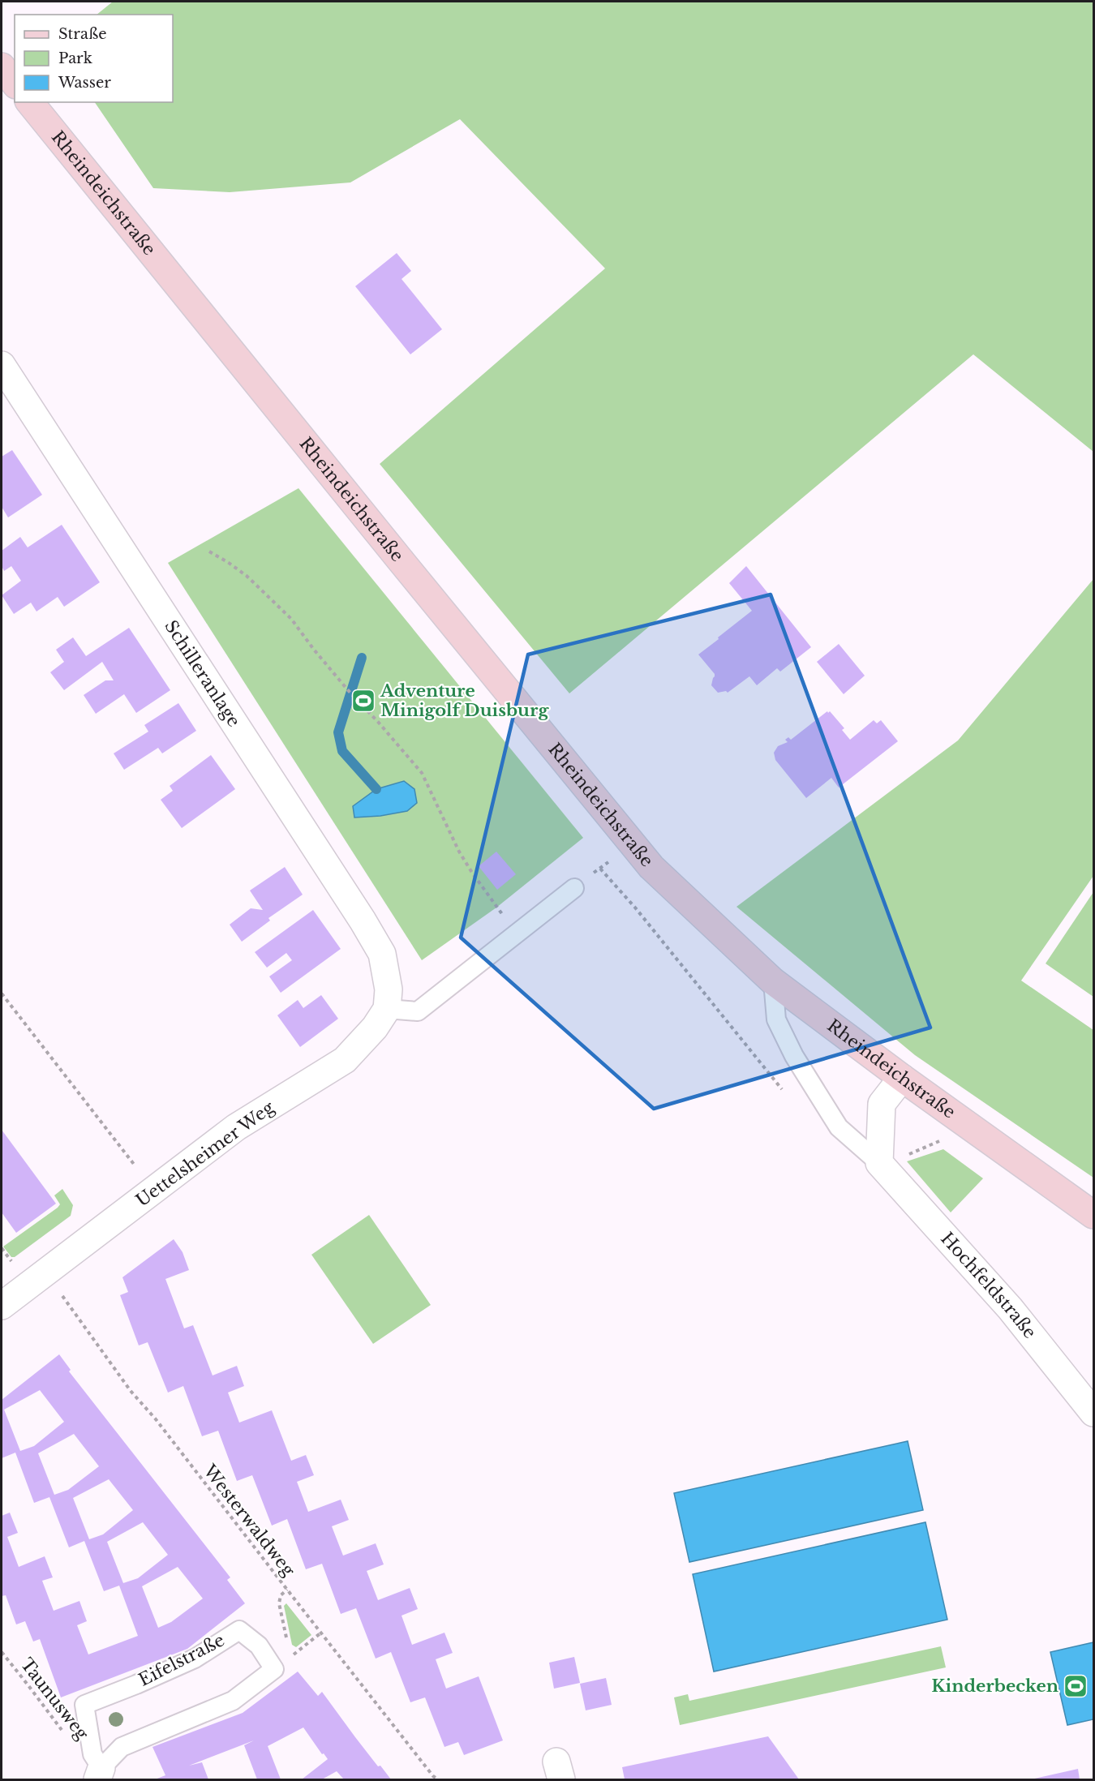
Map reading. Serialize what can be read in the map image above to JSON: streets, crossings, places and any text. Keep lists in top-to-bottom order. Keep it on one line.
{"streets":{"main road":["Rheindeichstraße"],"street":["Schilleranlage","Uettelsheimer Weg","Hochfeldstraße"],"lane":["Eifelstraße"],"path":["Westerwaldweg","Taunusweg"]},"crossings":[["Rheindeichstraße","Hochfeldstraße"],["Schilleranlage","Uettelsheimer Weg"],["Uettelsheimer Weg","Westerwaldweg"],["Eifelstraße","Taunusweg"]],"places":{"sports":["Adventure Minigolf Duisburg","Kinderbecken"]},"legend":["Straße","Park","Wasser"]}
